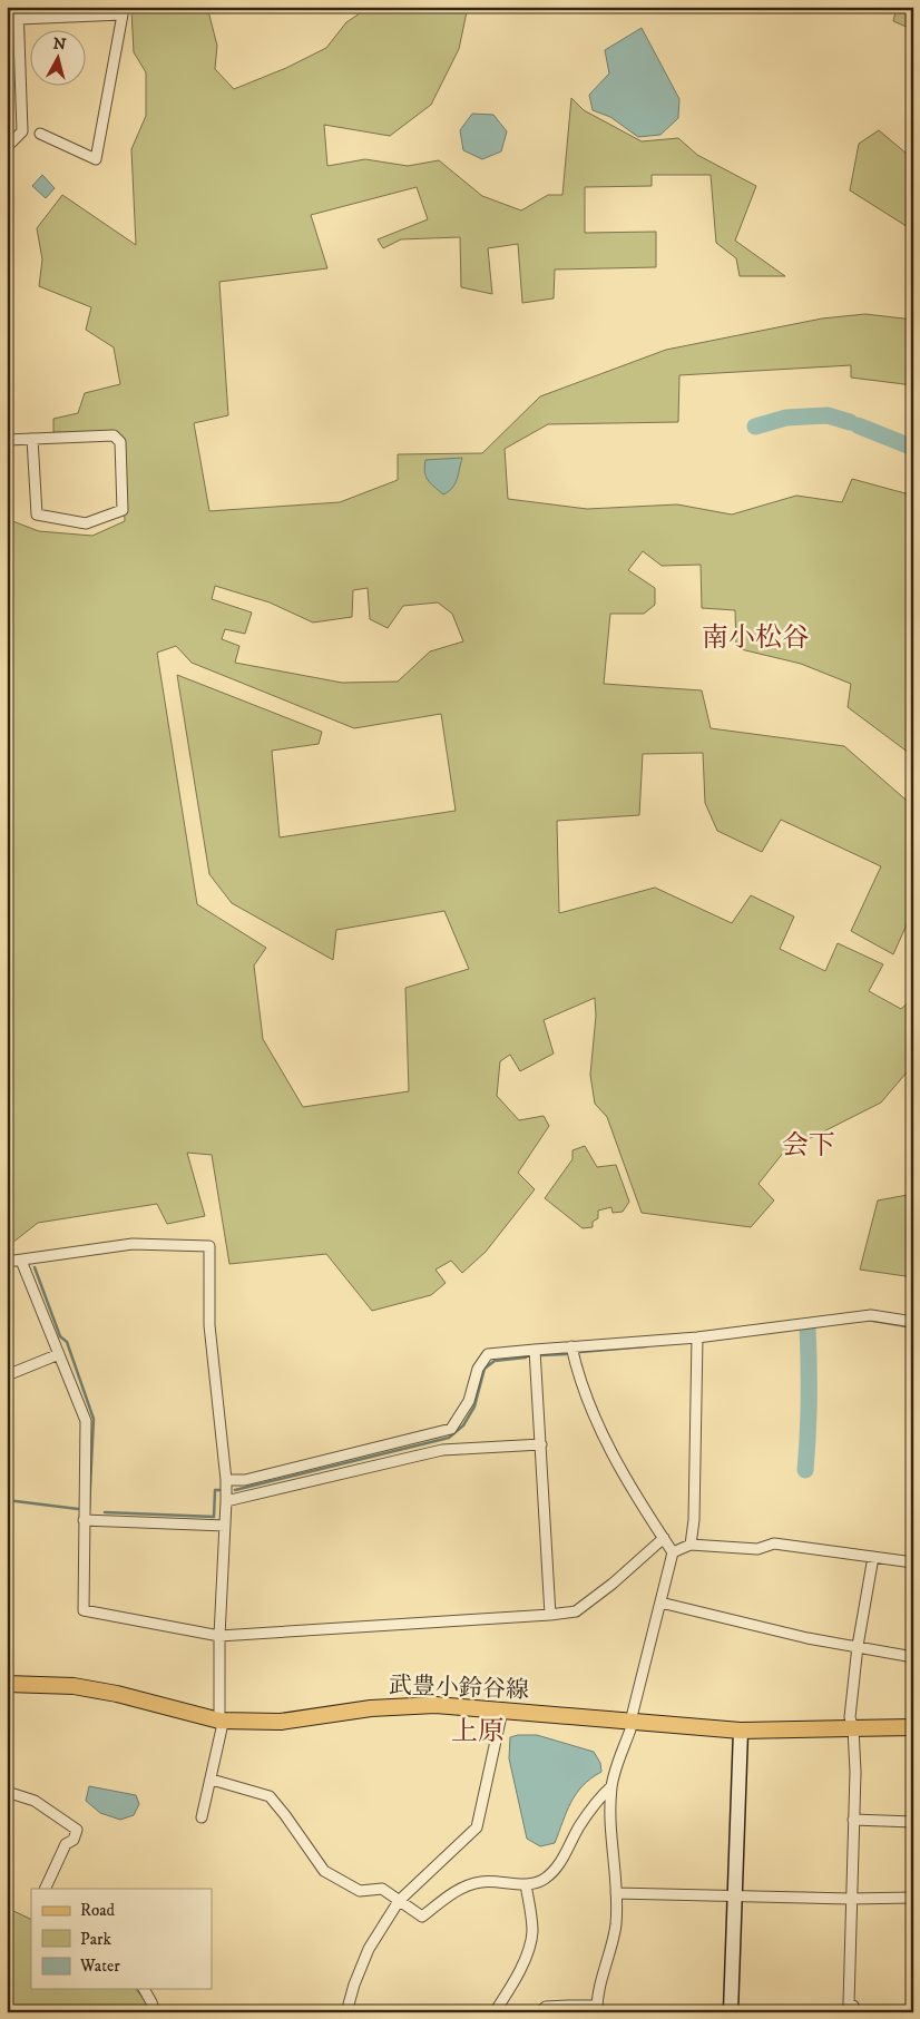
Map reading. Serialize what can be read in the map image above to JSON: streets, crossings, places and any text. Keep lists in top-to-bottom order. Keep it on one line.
{"streets":{"main road":["武豊小鈴谷線"]},"districts":["南小松谷","会下","上原"],"legend":["Road","Park","Water"],"north":"top"}
